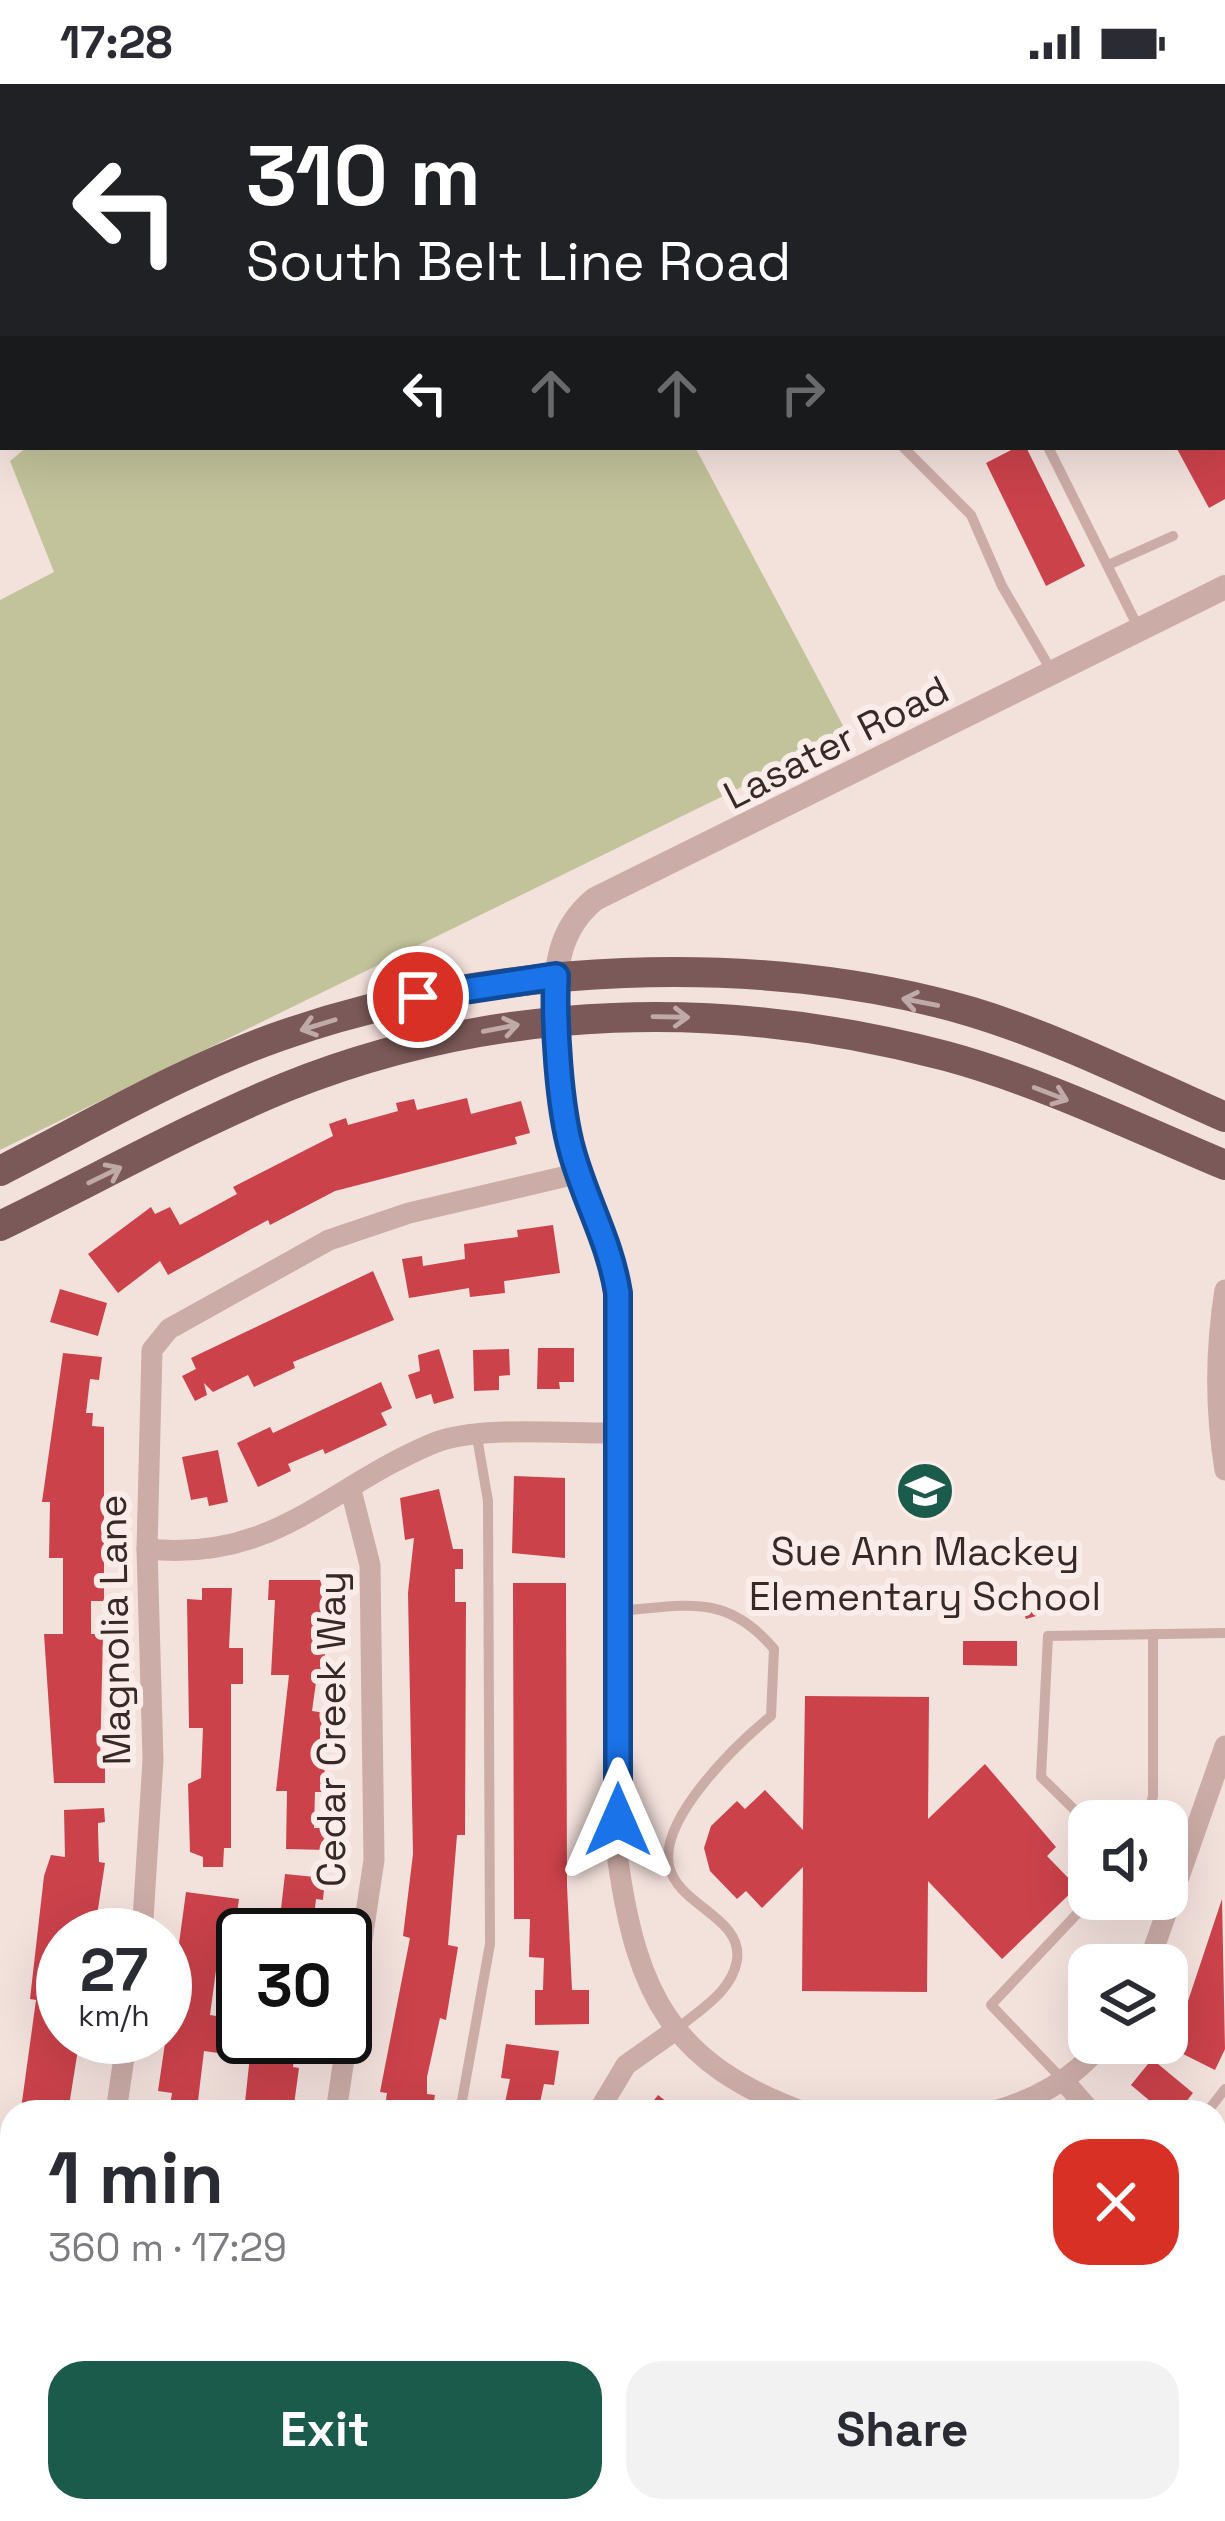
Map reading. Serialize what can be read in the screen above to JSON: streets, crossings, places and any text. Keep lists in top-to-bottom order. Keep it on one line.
{"streets":{"street":["Lasater Road","Magnolia Lane","Cedar Creek Way"]},"places":{"school or university":["Sue Ann Mackey Elementary School"]},"page":{"status":"17:28","turn":["310 m","South Belt Line Road"],"speed":"27 km/h","limit":"30","heading":["1 min","360 m · 17:29"],"buttons":["Exit","Share"]}}
